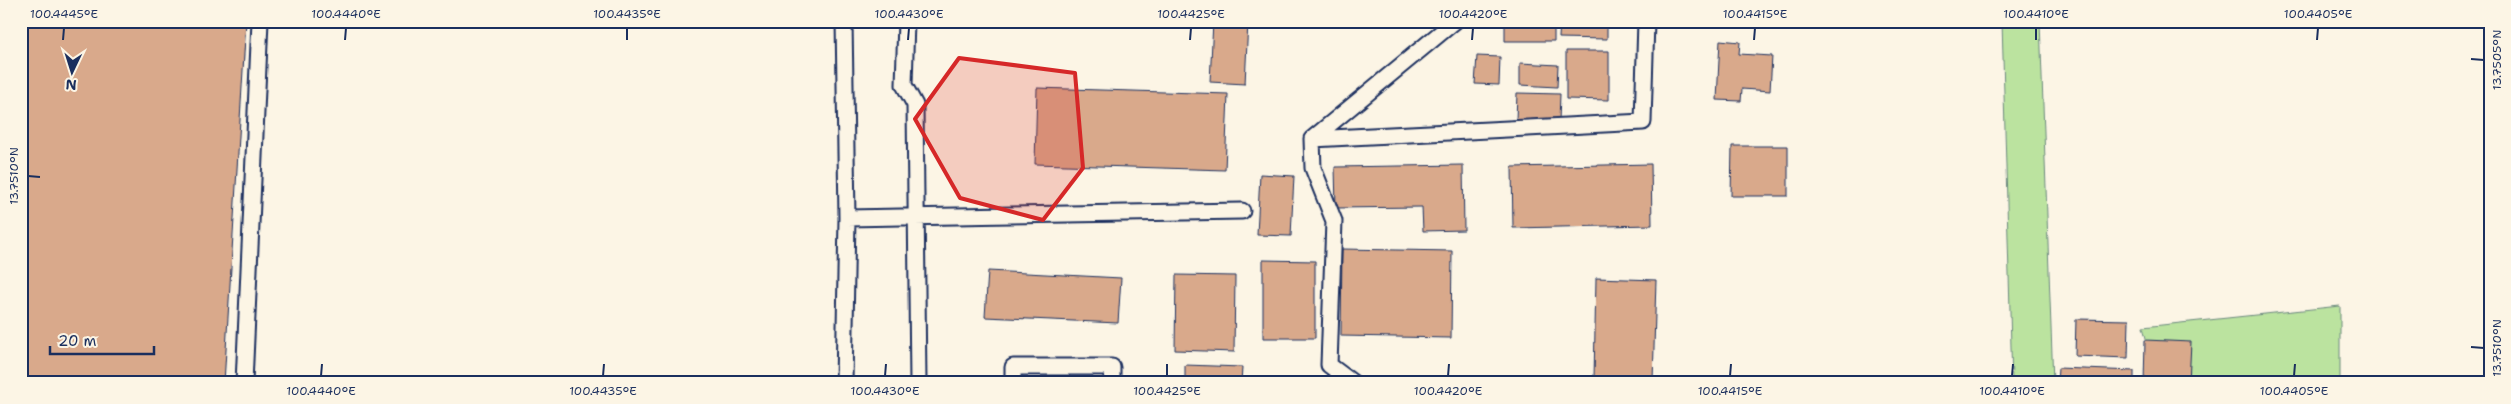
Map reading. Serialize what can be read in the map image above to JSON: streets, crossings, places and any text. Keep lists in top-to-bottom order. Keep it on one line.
{"scale_bar":"20 m","north":"bottom","coordinates":["100.4445°E","100.4440°E","100.4435°E","100.4430°E","100.4425°E","100.4420°E","100.4415°E","100.4410°E","100.4405°E","13.7505°N","13.7510°N"]}
